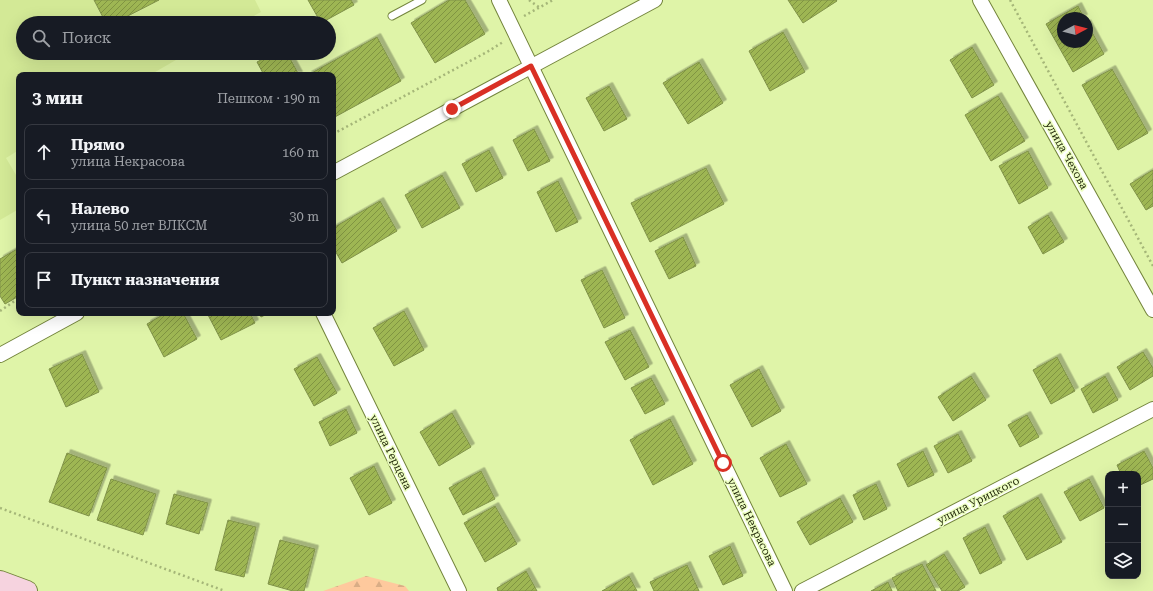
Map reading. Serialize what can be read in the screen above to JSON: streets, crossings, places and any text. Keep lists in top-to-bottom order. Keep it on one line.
{"streets":{"street":["улица Чехова","улица Герцена","улица Урицкого","улица Некрасова"]},"north":"right","page":{"search":"Поиск","heading":["3 мин","Пешком · 190 m"],"list":[["Прямо","улица Некрасова","160 m"],["Налево","улица 50 лет ВЛКСМ","30 m"],"Пункт назначения"],"map_buttons":["+","−"]}}
